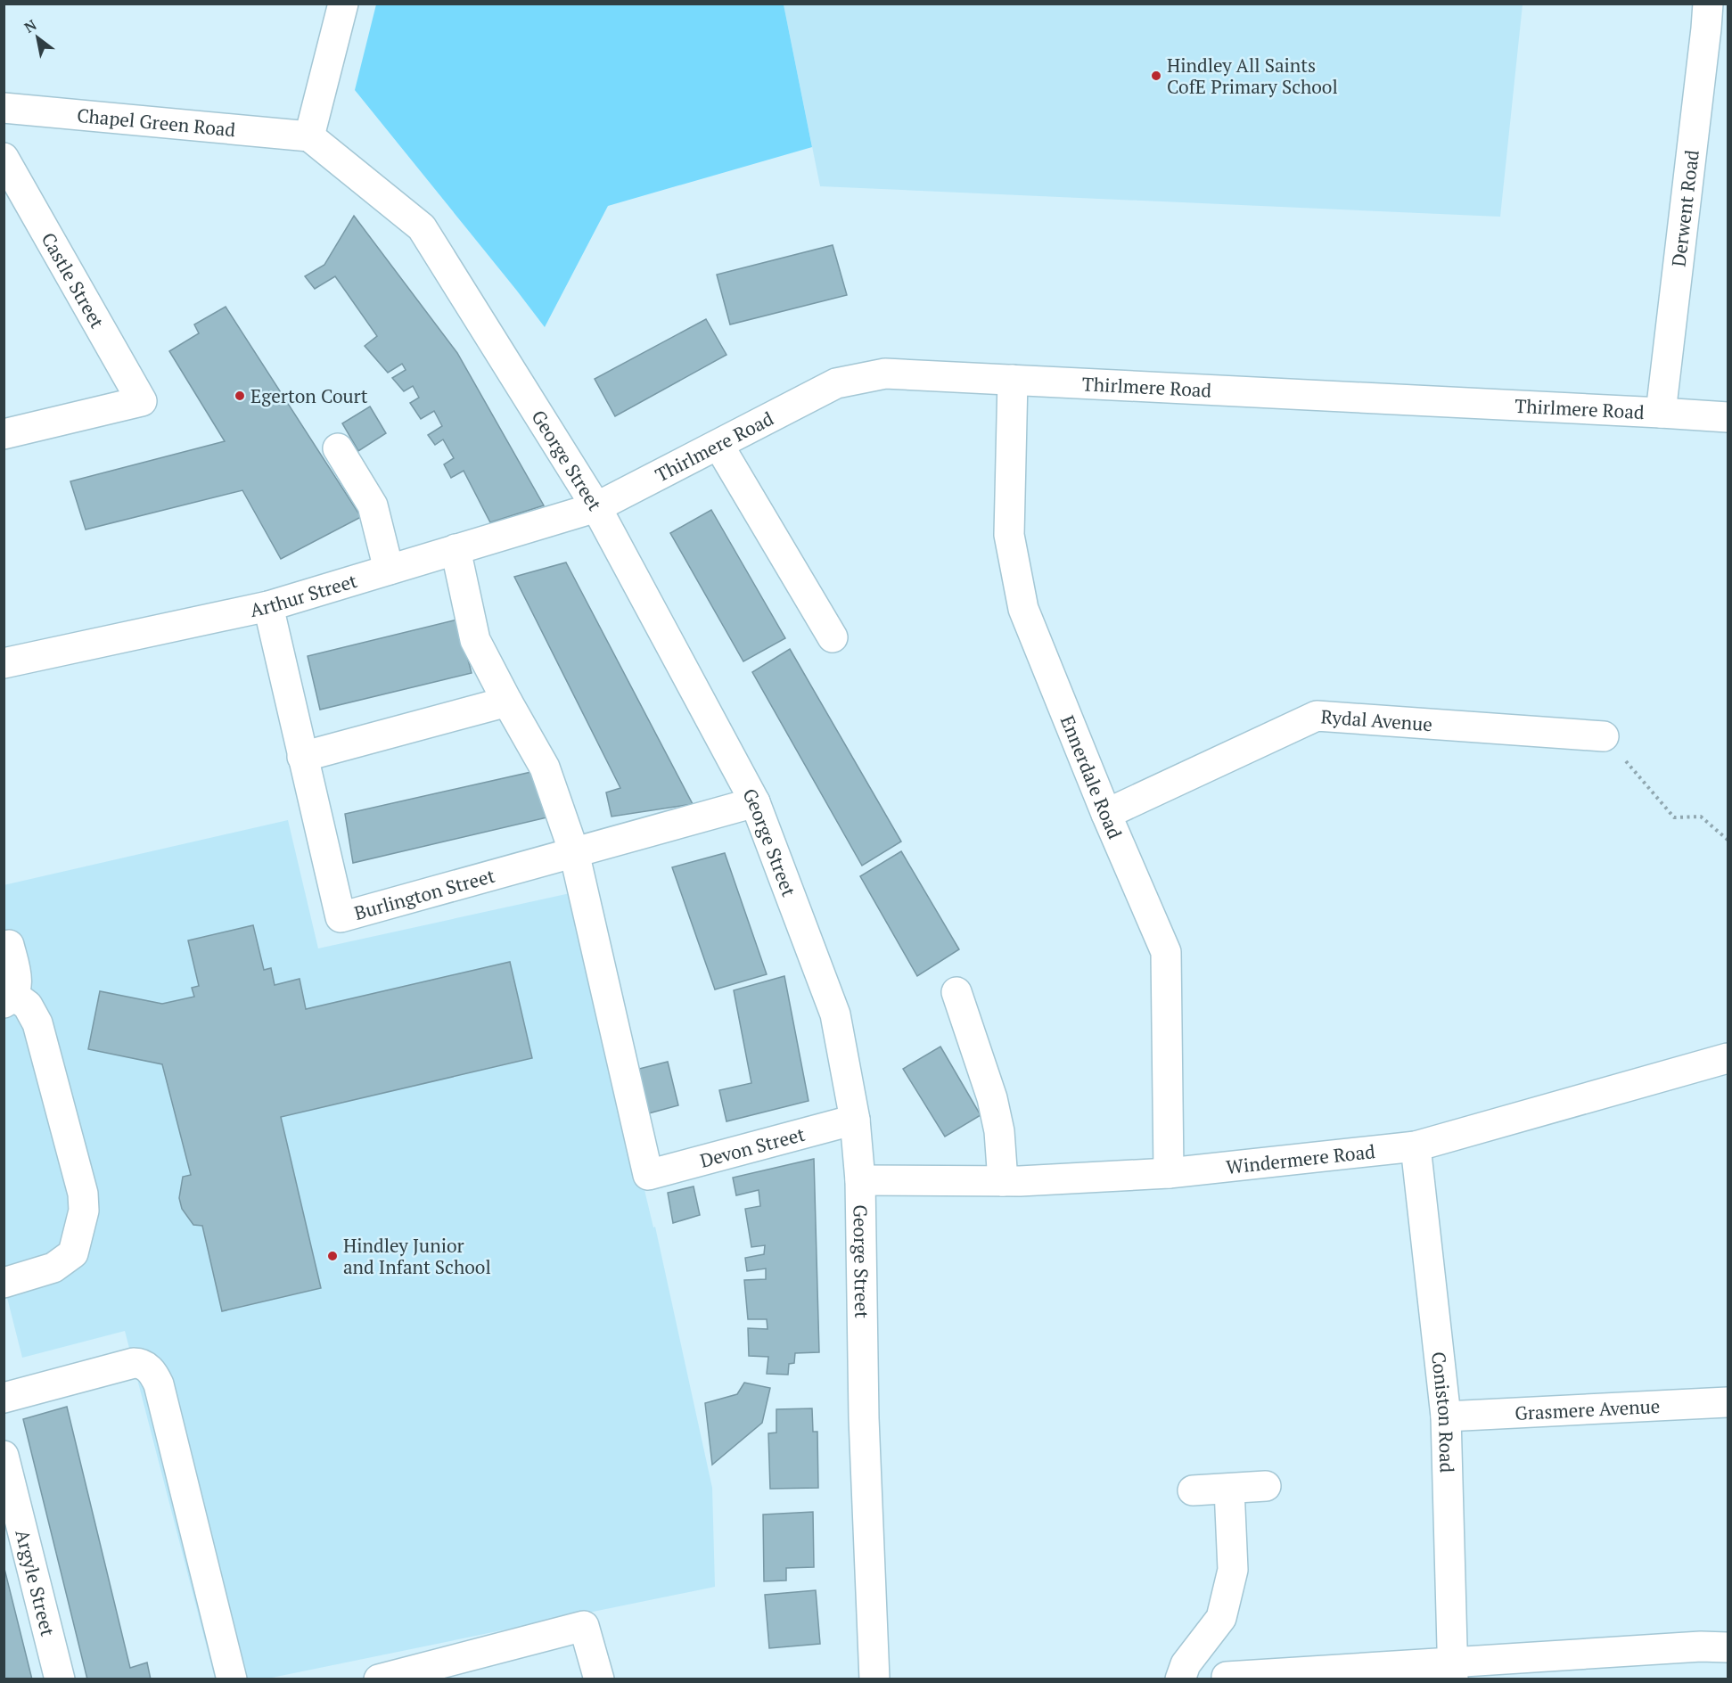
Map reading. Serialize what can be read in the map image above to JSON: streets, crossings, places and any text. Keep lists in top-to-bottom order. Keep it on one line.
{"streets":{"street":["Chapel Green Road","Derwent Road","Castle Street","Thirlmere Road","George Street","Arthur Street","Rydal Avenue","Ennerdale Road","Burlington Street","Devon Street","Windermere Road","Grasmere Avenue","Coniston Road","Argyle Street"]},"crossings":[["Chapel Green Road","George Street"],["Derwent Road","Thirlmere Road"],["Thirlmere Road","George Street"],["Thirlmere Road","Arthur Street"],["Thirlmere Road","Ennerdale Road"],["George Street","Arthur Street"],["George Street","Burlington Street"],["George Street","Devon Street"],["George Street","Windermere Road"],["Arthur Street","Burlington Street"],["Rydal Avenue","Ennerdale Road"],["Ennerdale Road","Windermere Road"],["Burlington Street","Devon Street"],["Windermere Road","Coniston Road"],["Grasmere Avenue","Coniston Road"]],"places":["Hindley All Saints CofE Primary School","Egerton Court","Hindley Junior and Infant School"],"north":"top left"}
